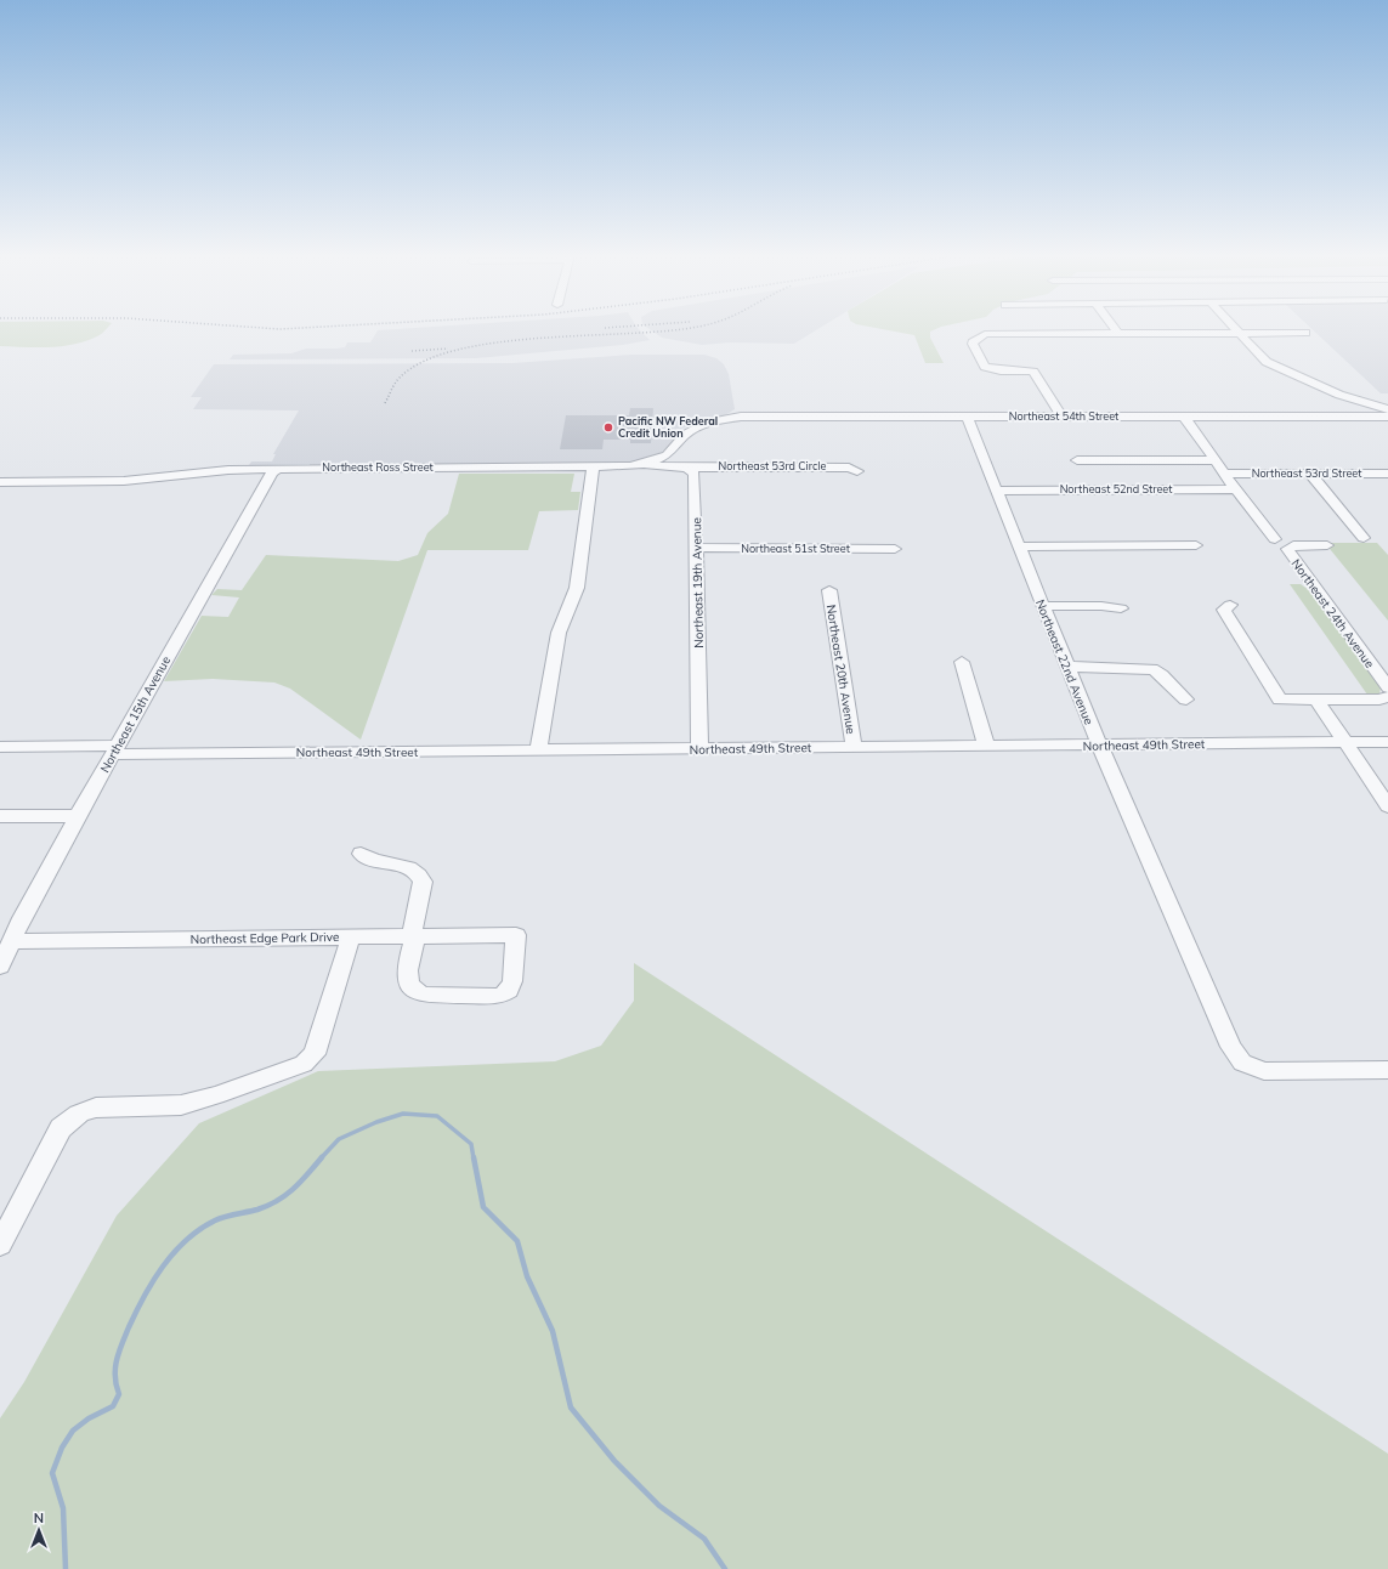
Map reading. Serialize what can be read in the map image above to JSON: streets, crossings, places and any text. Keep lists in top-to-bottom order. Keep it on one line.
{"streets":{"street":["Northeast 54th Street","Northeast 53rd Circle","Northeast Ross Street","Northeast 53rd Street","Northeast 52nd Street","Northeast 51st Street","Northeast 19th Avenue","Northeast 24th Avenue","Northeast 22nd Avenue","Northeast 20th Avenue","Northeast 15th Avenue","Northeast 49th Street","Northeast Edge Park Drive"]},"crossings":[["Northeast 54th Street","Northeast Ross Street"],["Northeast 54th Street","Northeast 22nd Avenue"],["Northeast 53rd Circle","Northeast 19th Avenue"],["Northeast Ross Street","Northeast 15th Avenue"],["Northeast 52nd Street","Northeast 22nd Avenue"],["Northeast 51st Street","Northeast 19th Avenue"],["Northeast 19th Avenue","Northeast 49th Street"],["Northeast 22nd Avenue","Northeast 49th Street"],["Northeast 20th Avenue","Northeast 49th Street"],["Northeast 15th Avenue","Northeast 49th Street"],["Northeast 15th Avenue","Northeast Edge Park Drive"]],"places":["Pacific NW Federal Credit Union"],"north":"top"}
